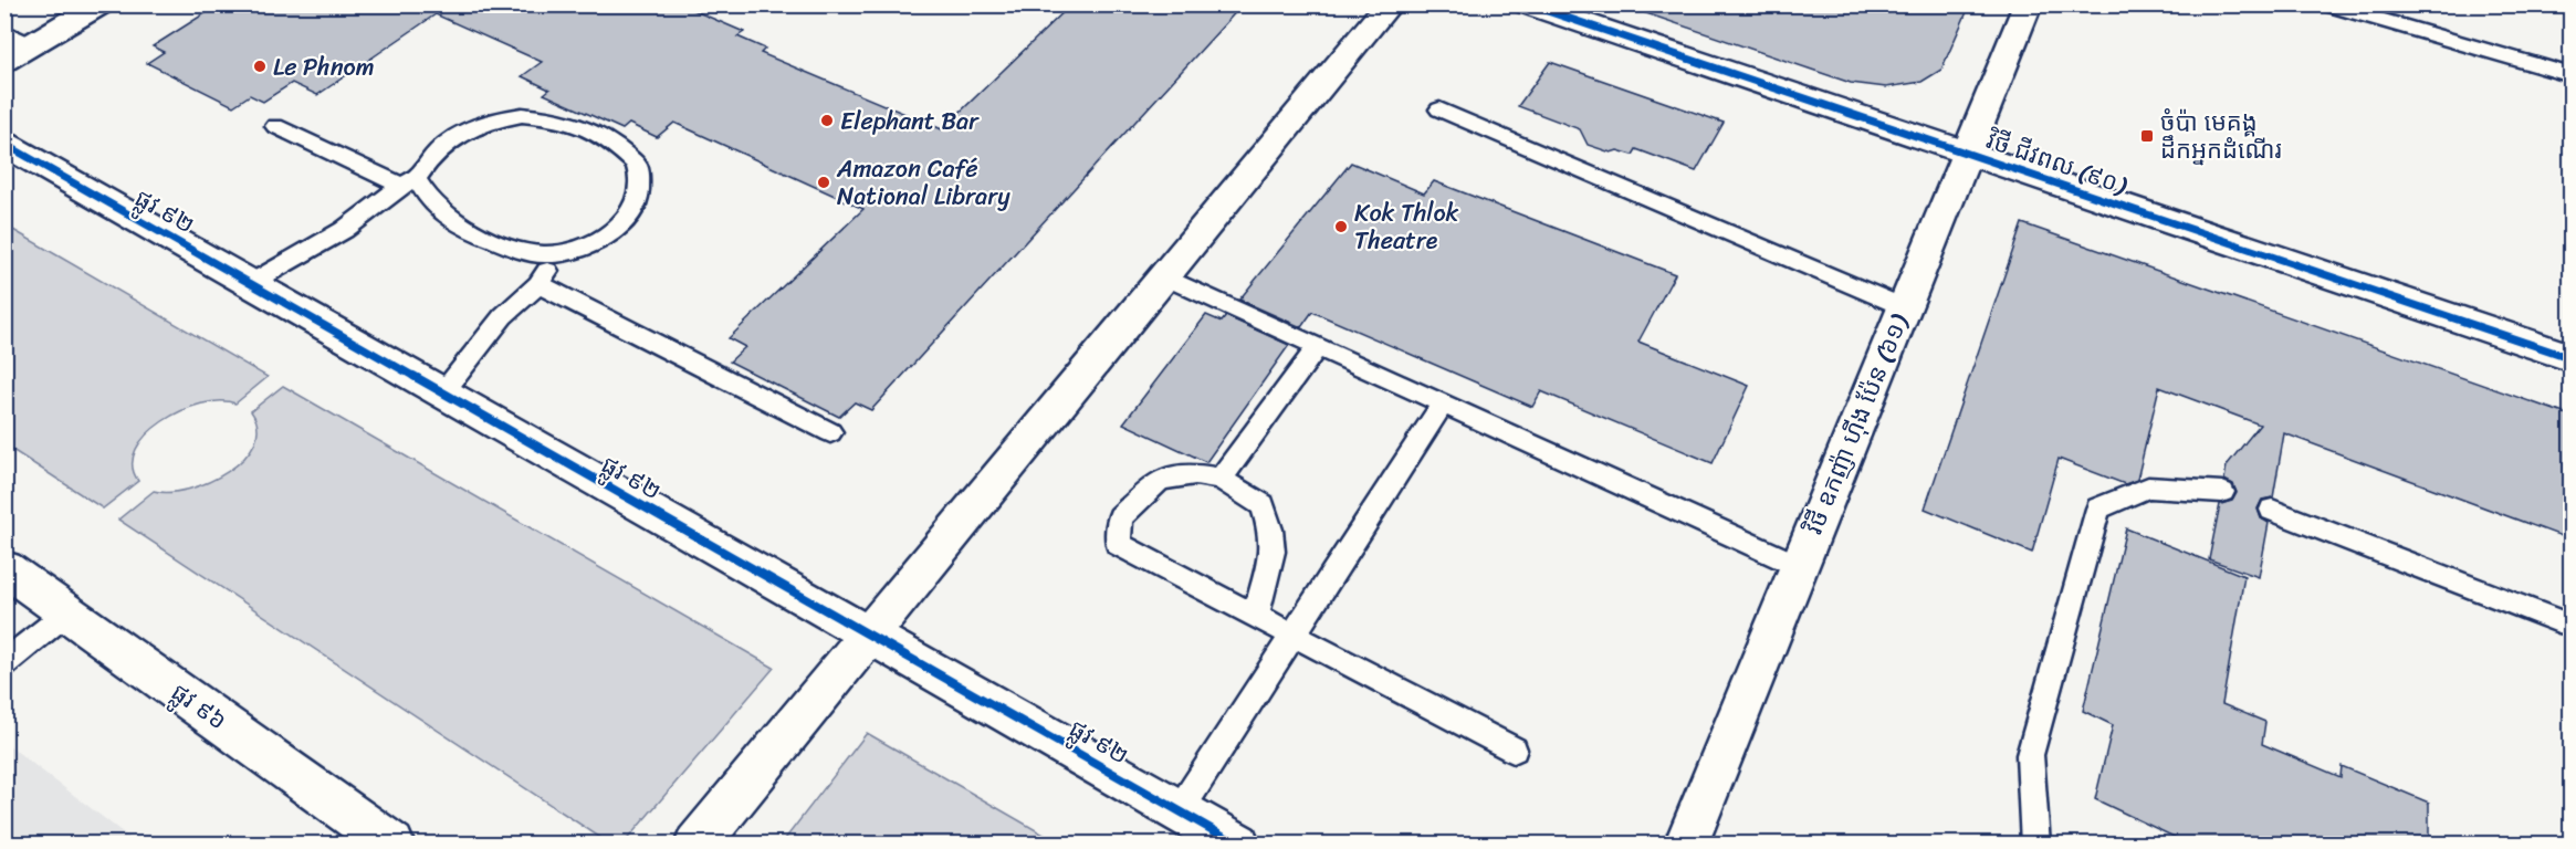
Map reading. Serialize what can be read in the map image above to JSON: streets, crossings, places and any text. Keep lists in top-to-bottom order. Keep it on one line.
{"streets":{"main road":["វិថី ជីវពល (៩០)","ផ្លូវ ៩២","វិថី ឧកញ៉ា ហ៊ីង ប៉ែន (៦១)","ផ្លូវ ៩៦"]},"crossings":[["វិថី ជីវពល (៩០)","វិថី ឧកញ៉ា ហ៊ីង ប៉ែន (៦១)"]],"places":{"other":["Le Phnom","Elephant Bar","Amazon Café National Library","Kok Thlok Theatre"],"transit":["ចំប៉ា មេគង្គ ដឹកអ្នកដំណើរ"]}}
